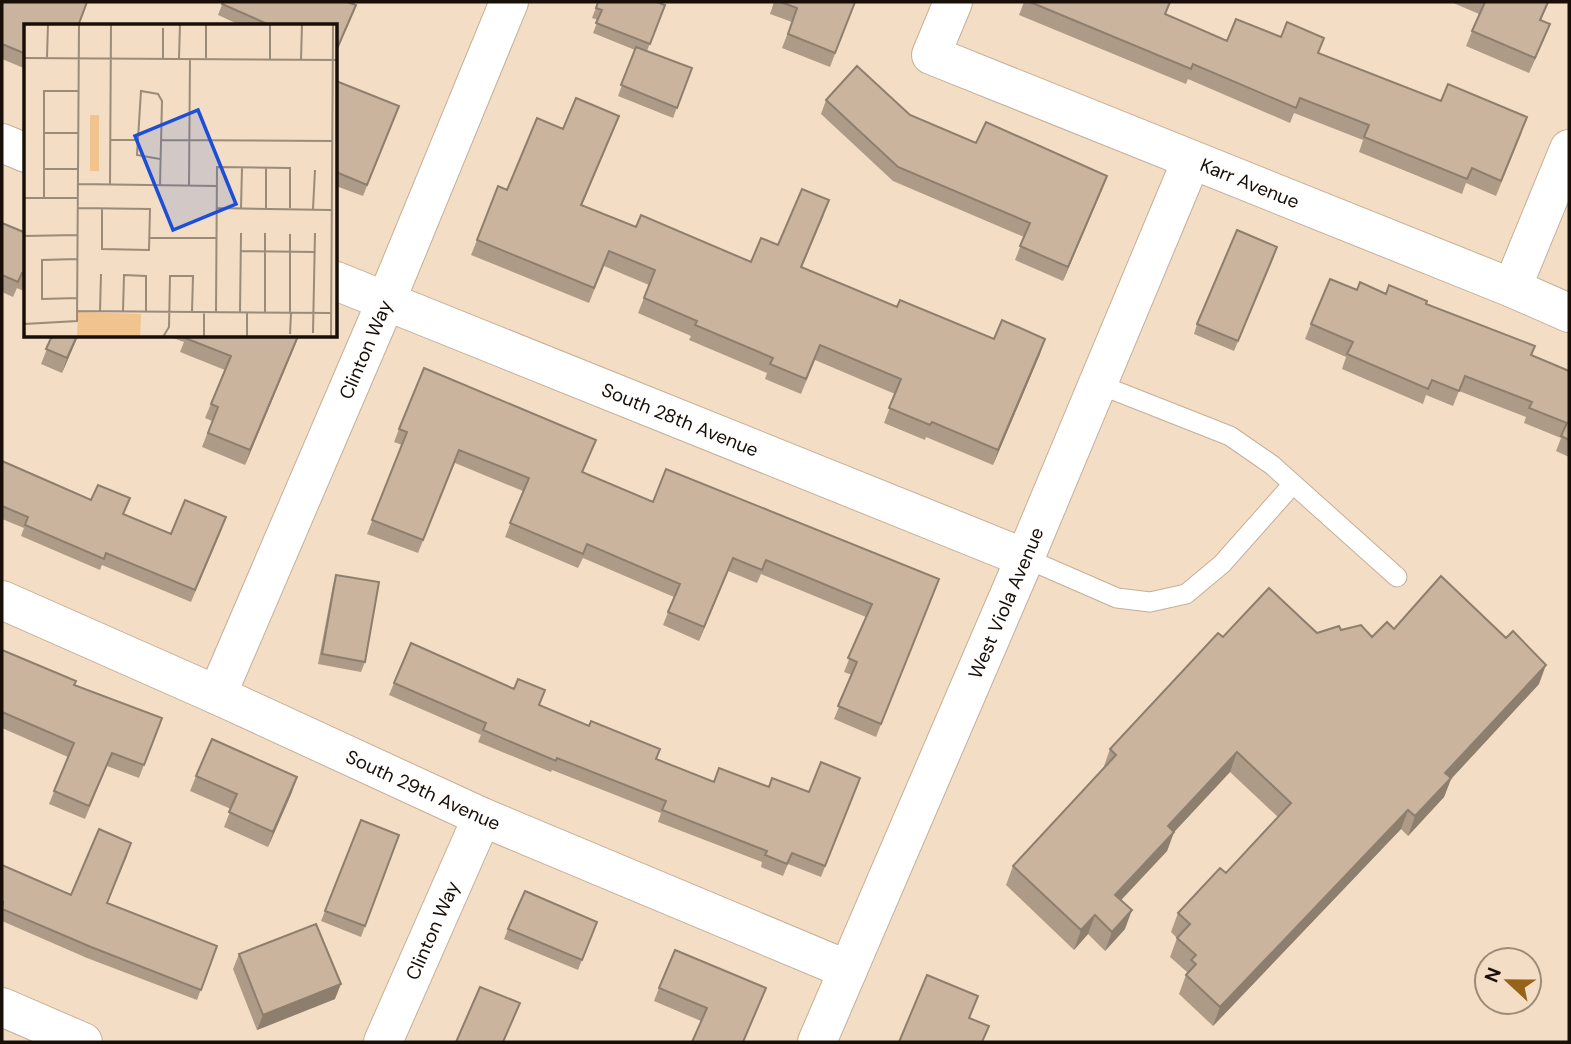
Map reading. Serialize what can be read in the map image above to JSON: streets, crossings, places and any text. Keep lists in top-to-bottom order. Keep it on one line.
{"streets":{"street":["Karr Avenue","Clinton Way","South 28th Avenue","West Viola Avenue","South 29th Avenue"]},"crossings":[["Karr Avenue","West Viola Avenue"],["Clinton Way","South 28th Avenue"],["Clinton Way","South 29th Avenue"],["South 28th Avenue","West Viola Avenue"],["West Viola Avenue","South 29th Avenue"]],"north":"left"}
